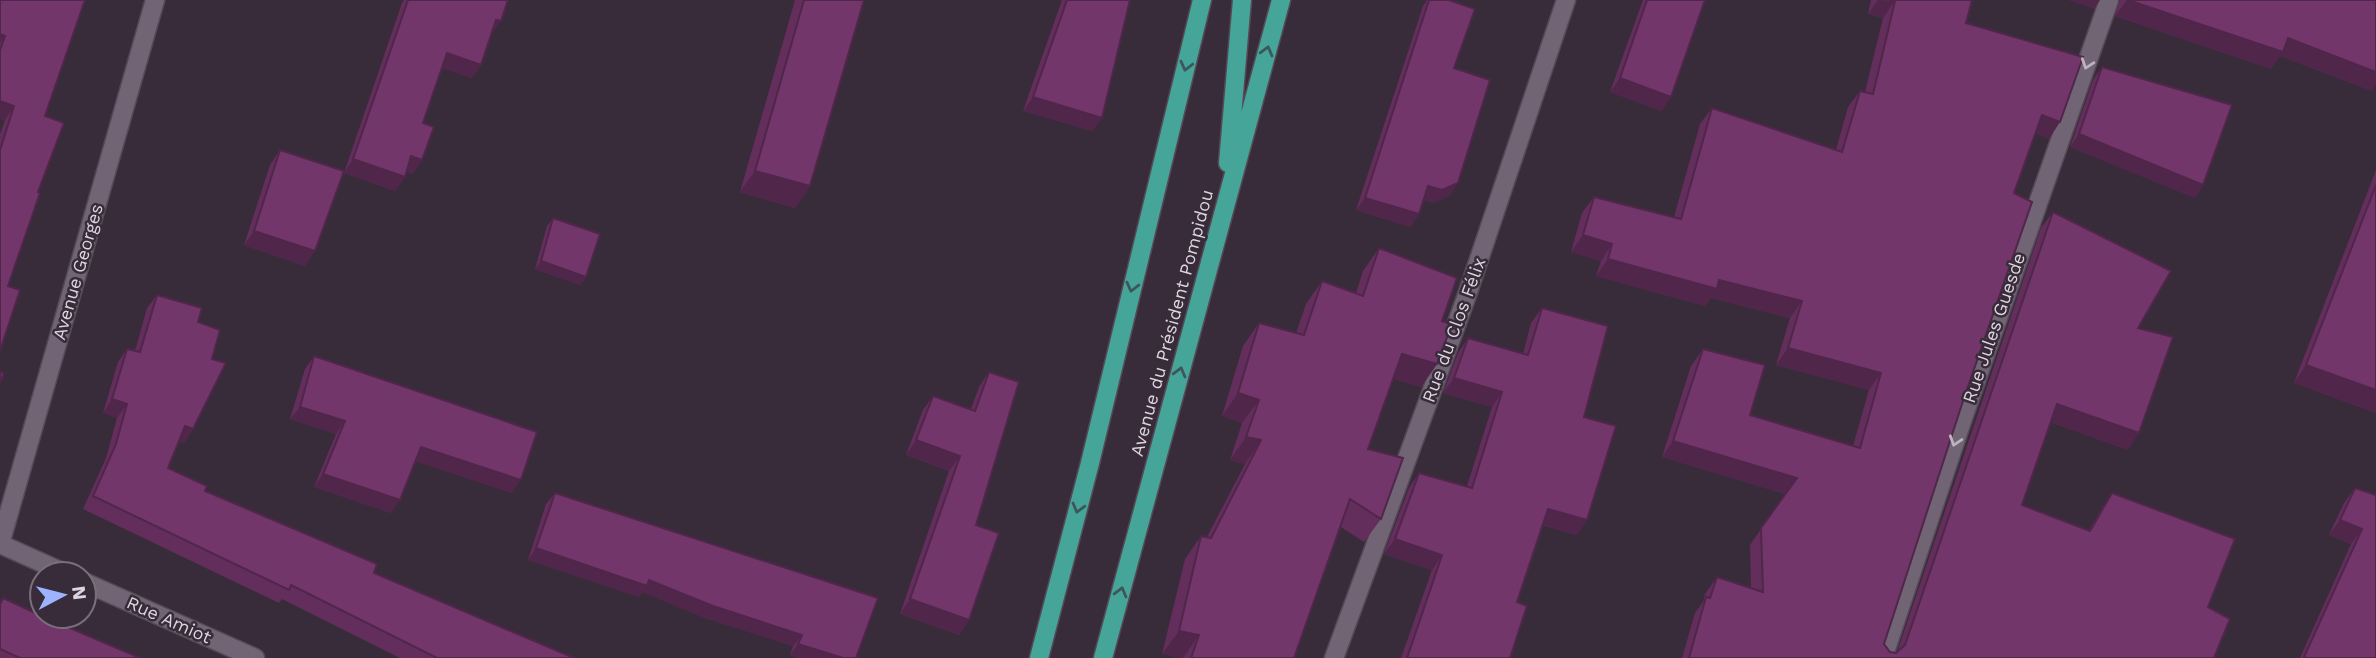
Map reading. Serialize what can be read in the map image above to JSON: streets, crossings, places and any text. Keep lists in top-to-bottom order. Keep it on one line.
{"streets":{"main road":["Avenue du Président Pompidou"],"street":["Avenue Georges","Rue Jules Guesde","Rue du Clos Félix","Rue Amiot"]},"one_way":["Rue Jules Guesde"],"north":"right"}
